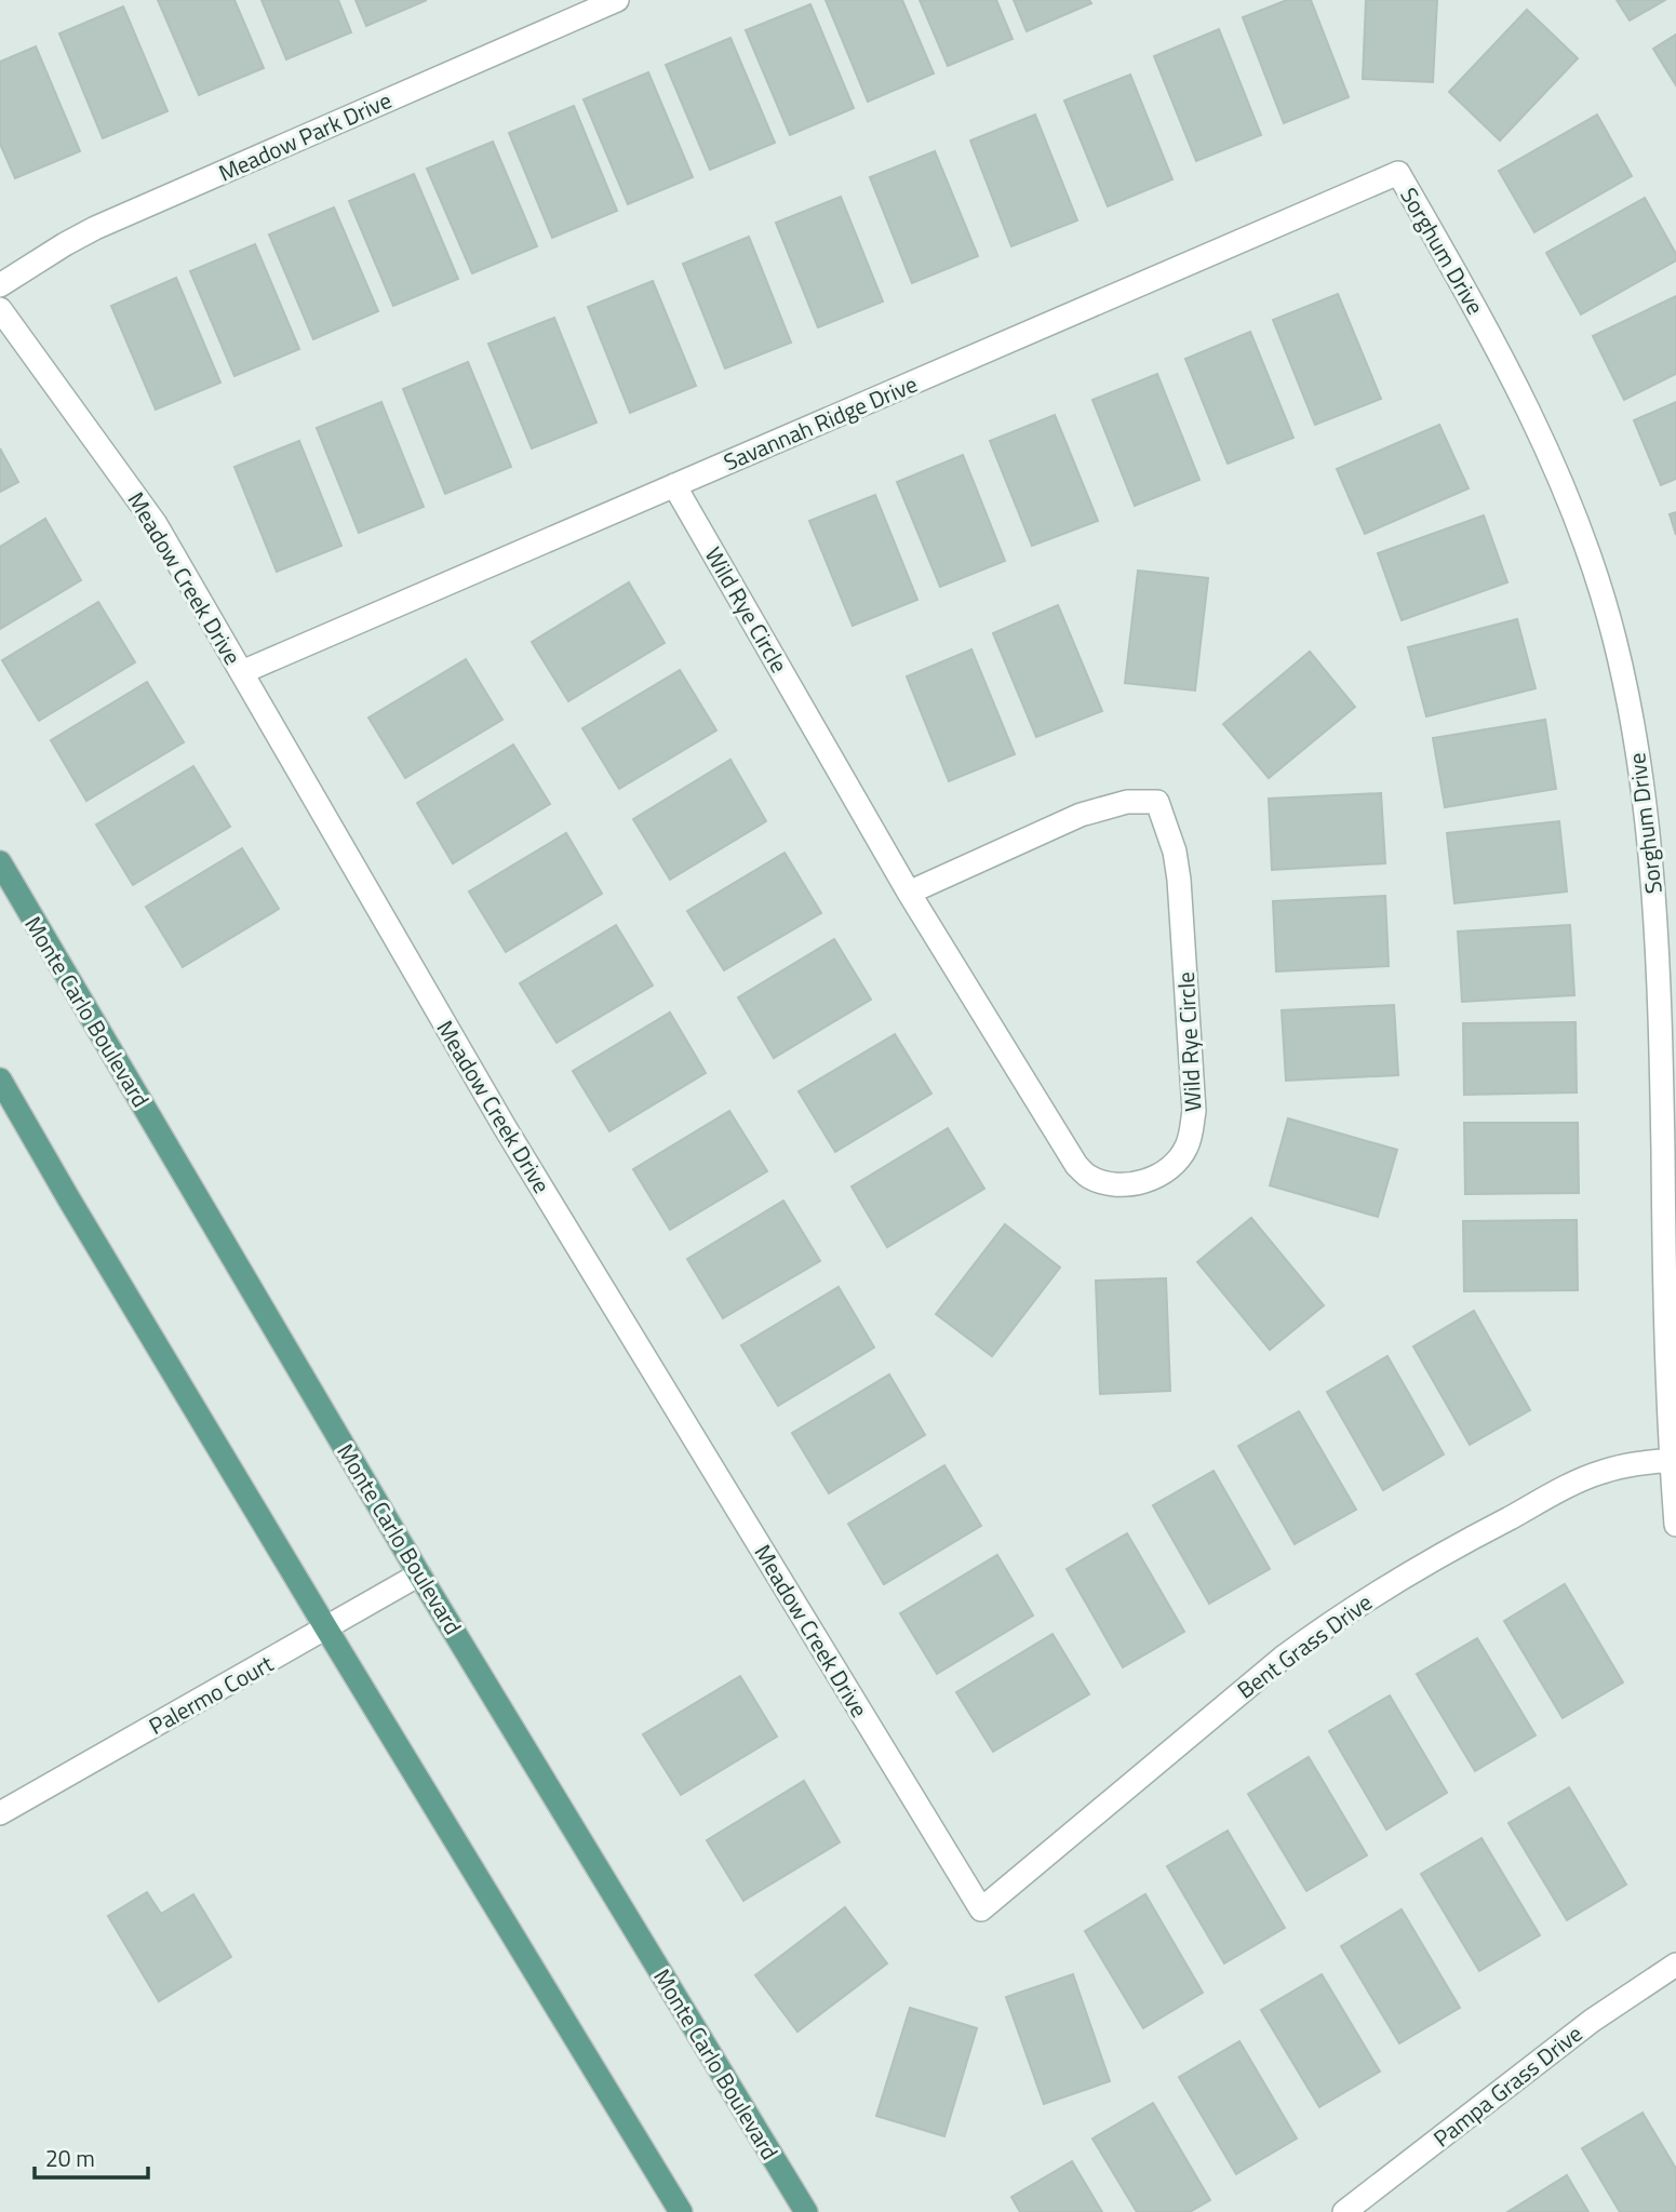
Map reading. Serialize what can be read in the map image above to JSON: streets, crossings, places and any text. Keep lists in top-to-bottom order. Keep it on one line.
{"streets":{"main road":["Monte Carlo Boulevard"],"street":["Meadow Park Drive","Sorghum Drive","Savannah Ridge Drive","Meadow Creek Drive","Wild Rye Circle","Bent Grass Drive","Palermo Court","Pampa Grass Drive"]},"crossings":[["Sorghum Drive","Savannah Ridge Drive"],["Sorghum Drive","Bent Grass Drive"],["Savannah Ridge Drive","Meadow Creek Drive"],["Savannah Ridge Drive","Wild Rye Circle"],["Meadow Creek Drive","Bent Grass Drive"],["Monte Carlo Boulevard","Palermo Court"]],"scale_bar":"20 m"}
